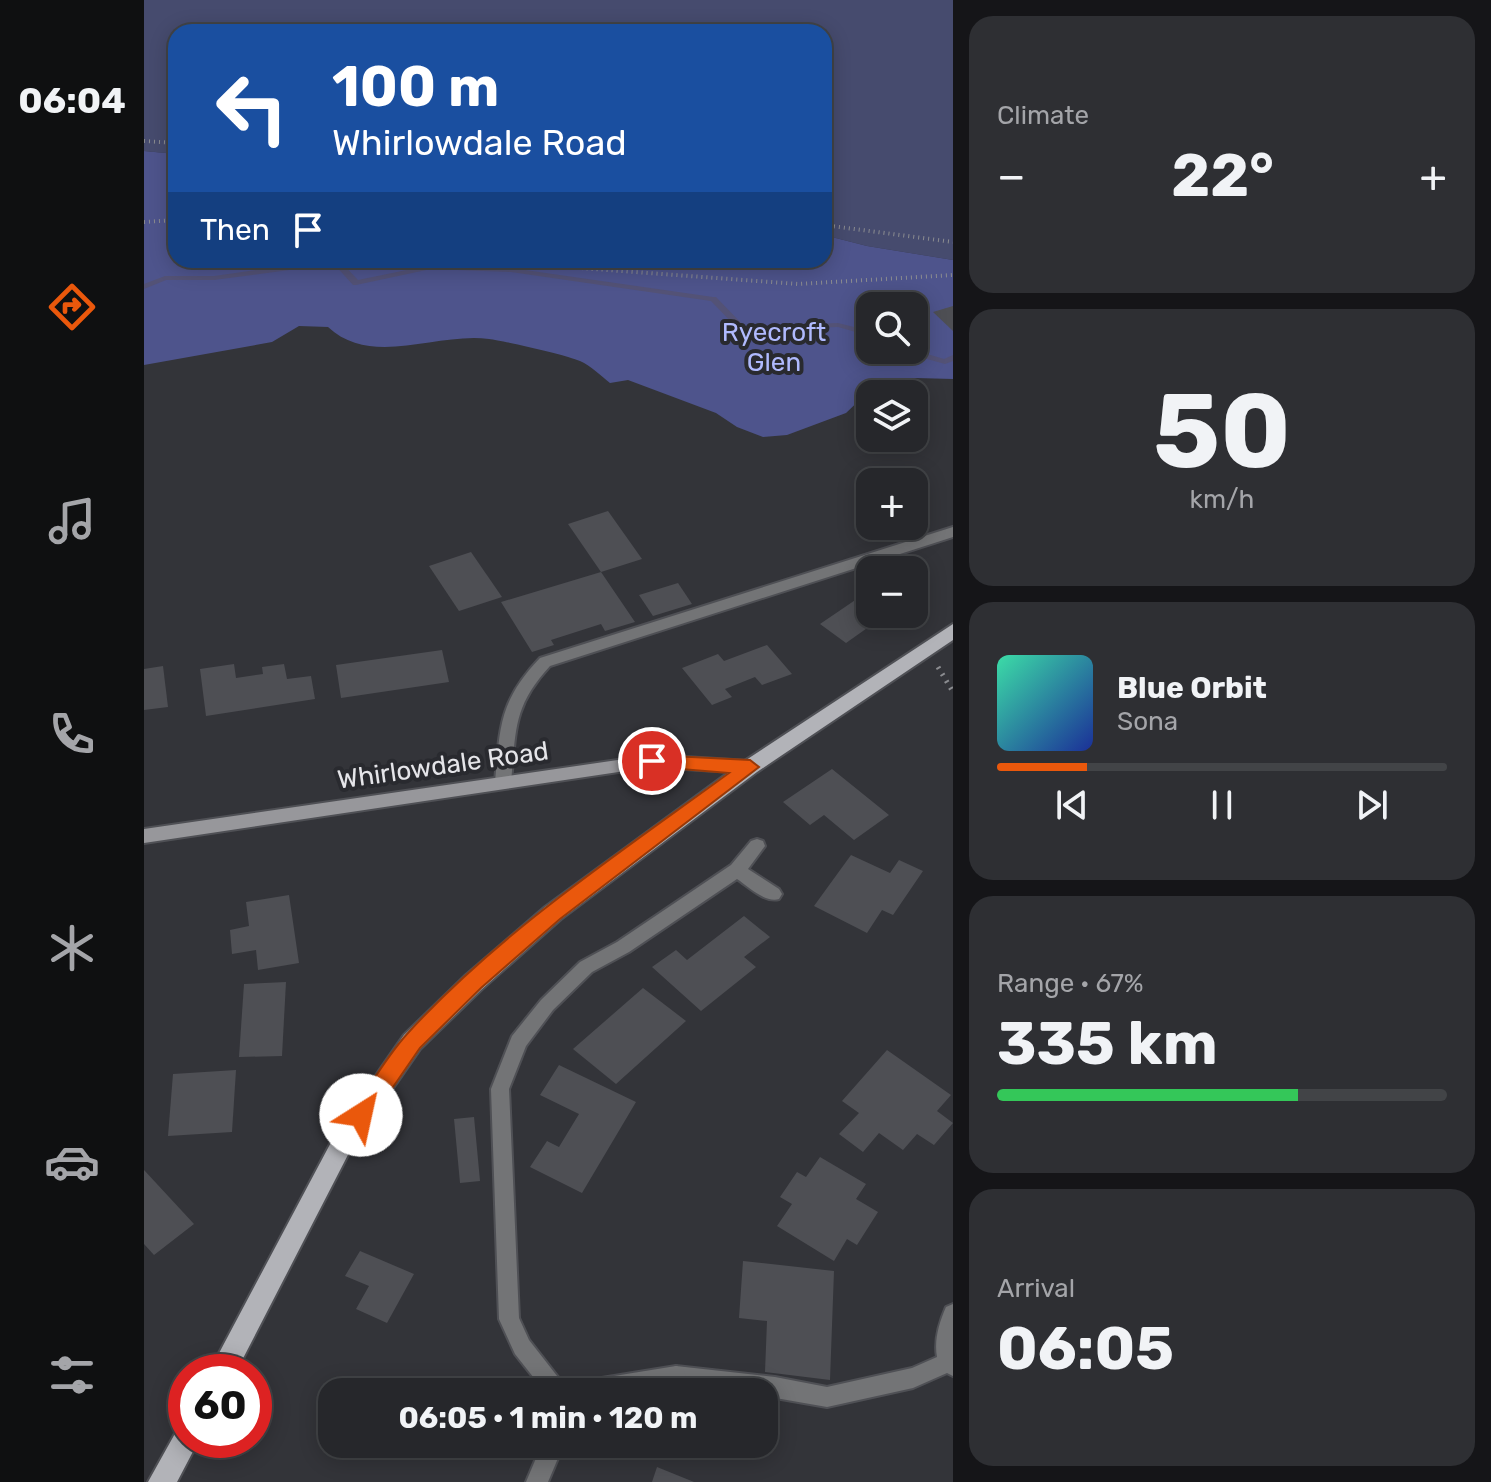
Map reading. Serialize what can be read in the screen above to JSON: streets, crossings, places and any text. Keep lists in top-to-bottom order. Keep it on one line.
{"streets":{"main road":["Whirlowdale Road"]},"parks":["Ryecroft Glen"],"page":{"tabs":"06:04","tile":["Climate",["50","km/h"],["Range · 67%","335 km"],["Arrival","06:05"]],"turn":["100 m","Whirlowdale Road"],"heat":["−","22°","+"],"then":"Then","map_buttons":["+","−"],"song":["Blue Orbit","Sona"],"limit":"60","trip":"06:05 · 1 min · 120 m"}}
